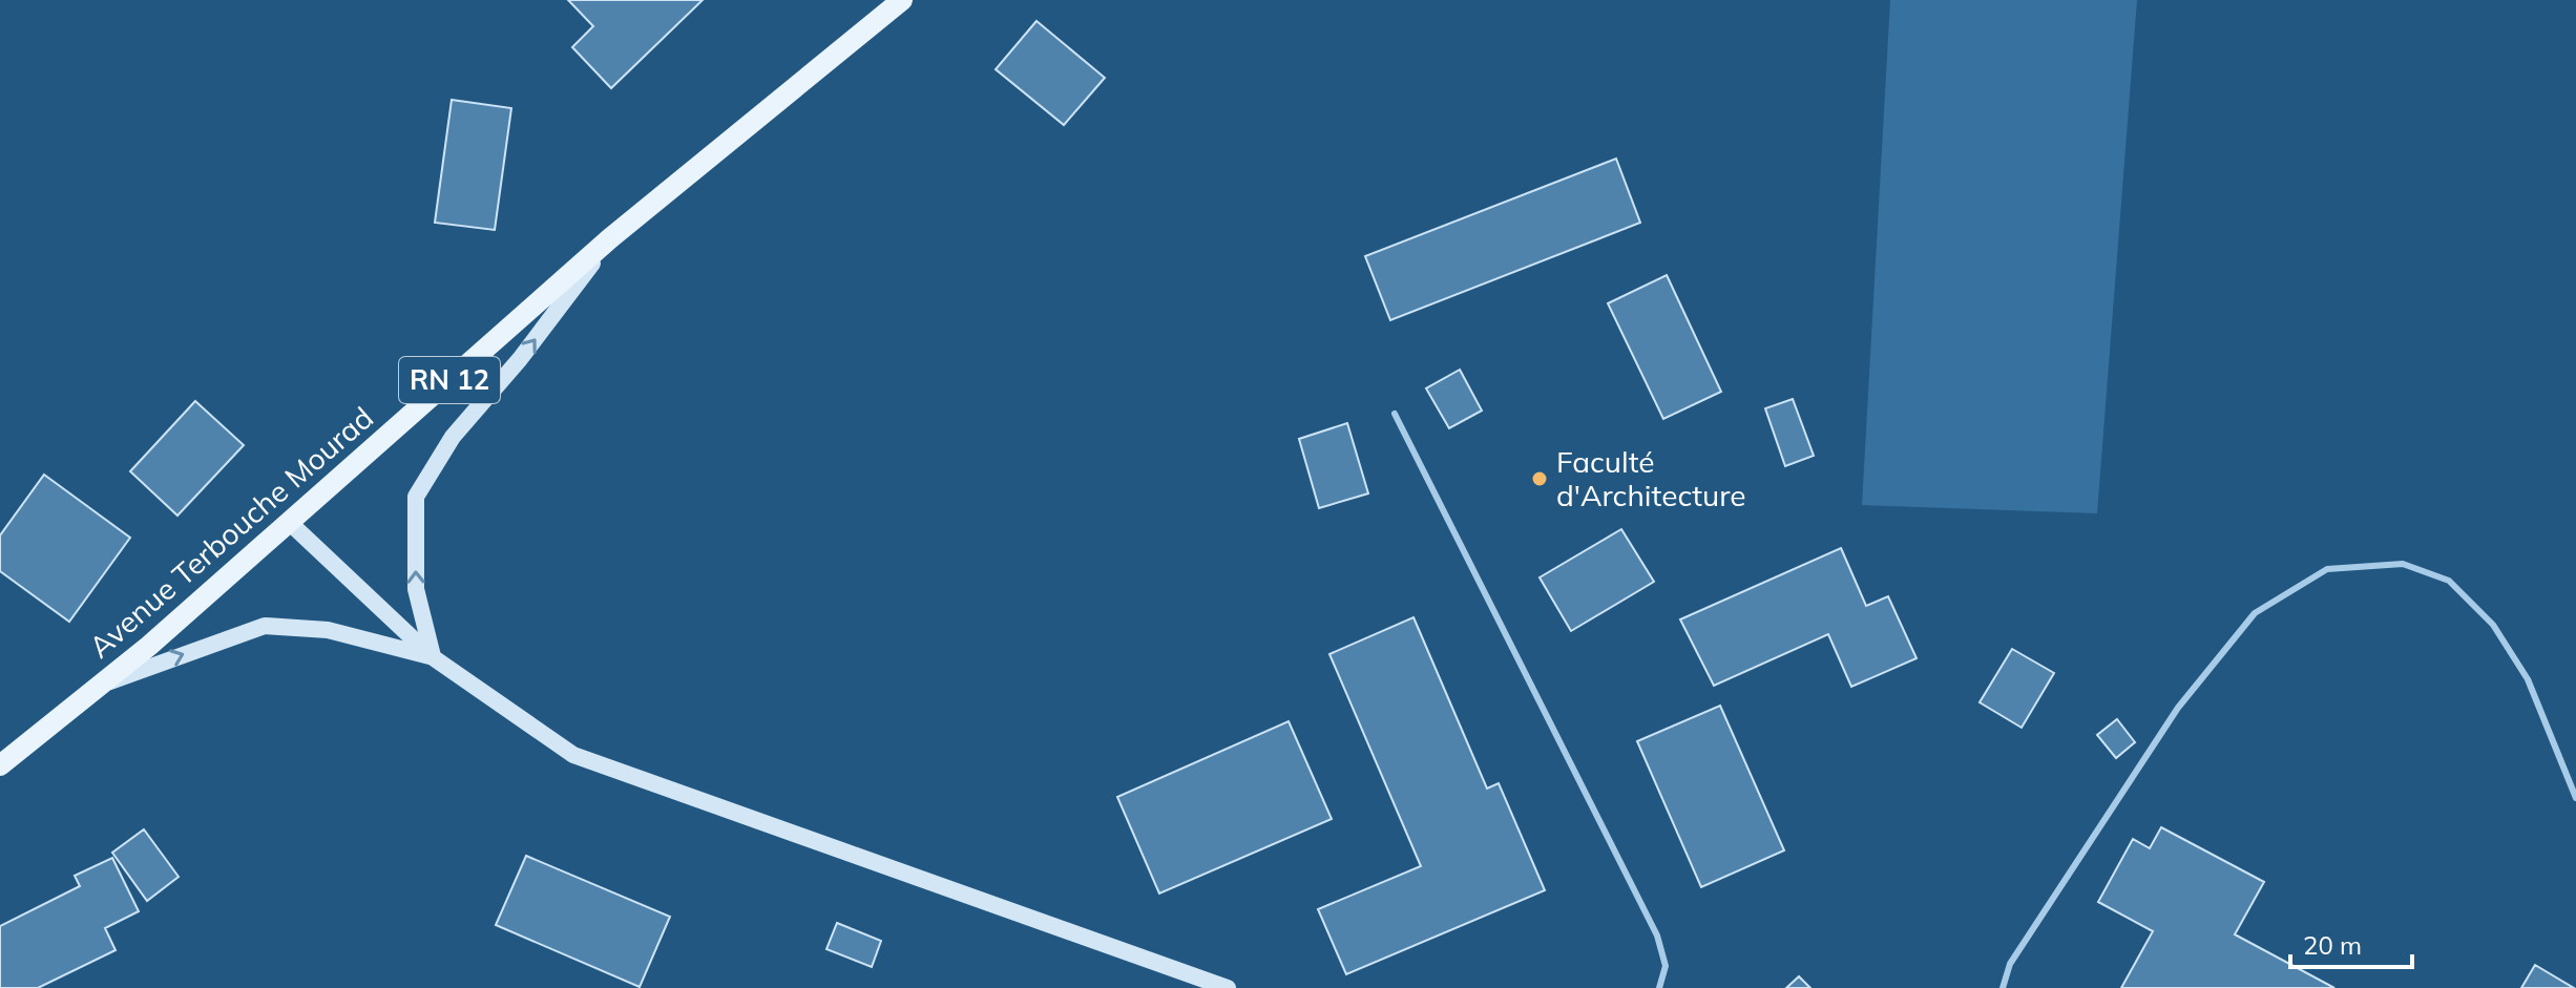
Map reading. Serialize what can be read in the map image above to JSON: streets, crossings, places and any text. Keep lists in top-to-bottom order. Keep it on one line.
{"streets":{"main road":["RN 12","Avenue Terbouche Mourad"]},"crossings":[["RN 12","Avenue Terbouche Mourad"]],"places":["Faculté d'Architecture"],"scale_bar":"20 m"}
